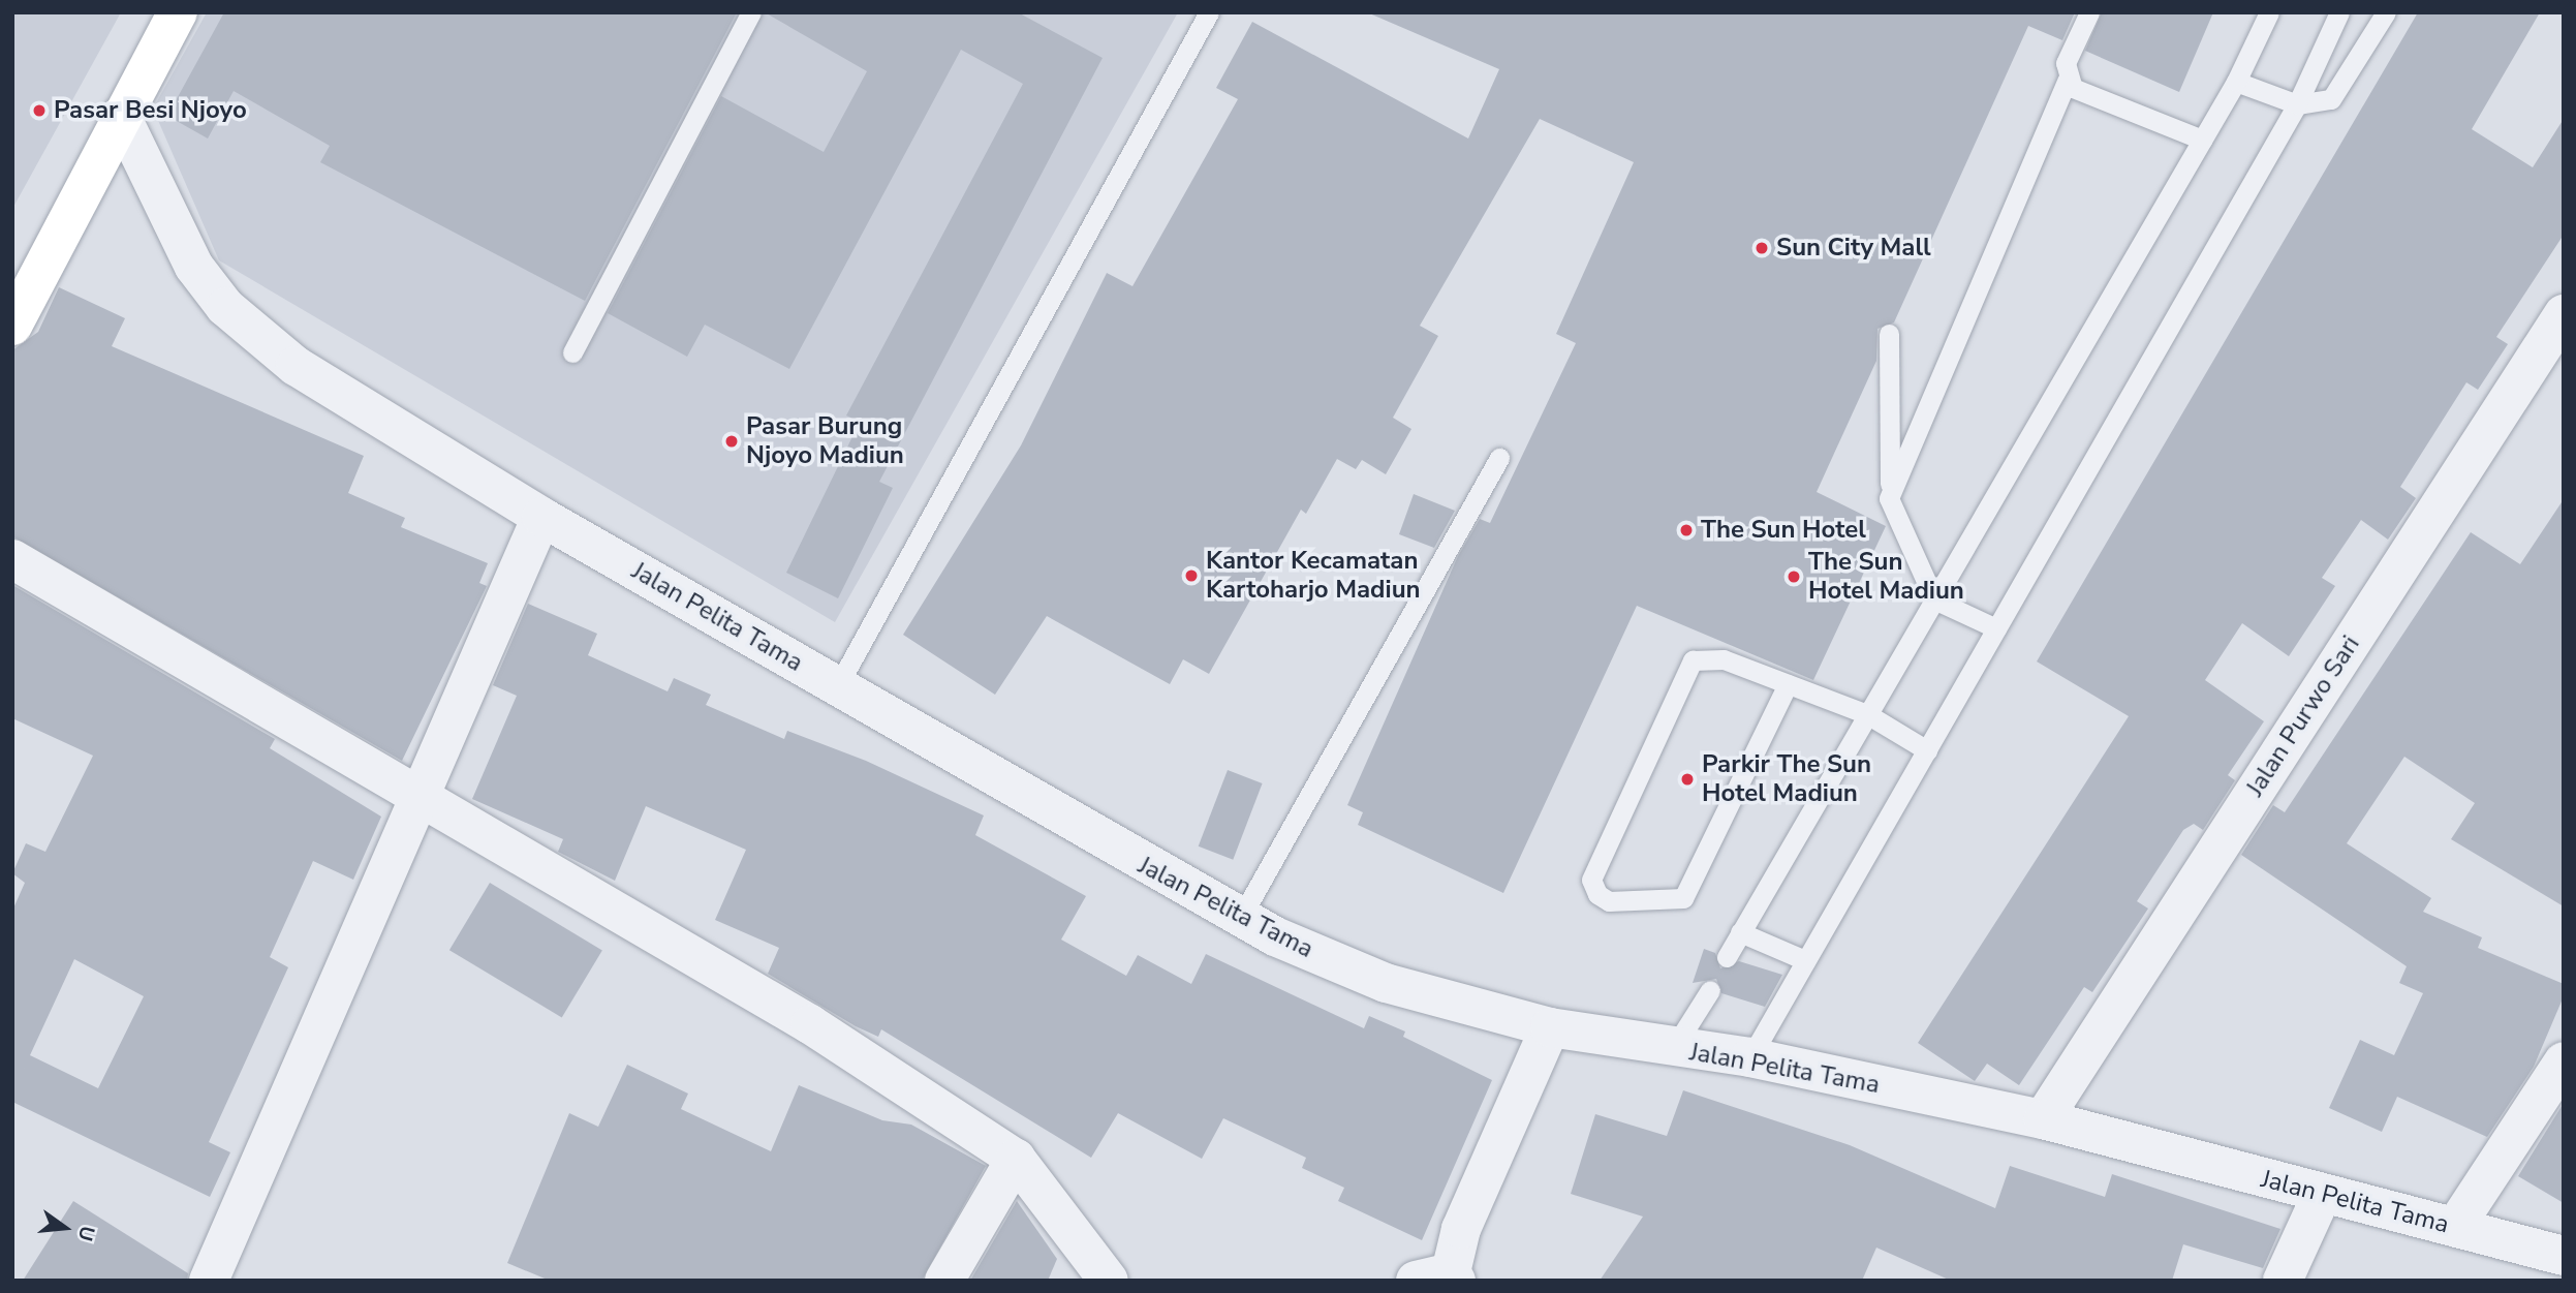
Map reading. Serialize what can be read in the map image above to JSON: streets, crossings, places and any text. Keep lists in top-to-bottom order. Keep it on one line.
{"streets":{"street":["Jalan Pelita Tama","Jalan Purwo Sari"]},"crossings":[["Jalan Pelita Tama","Jalan Purwo Sari"]],"places":["Pasar Besi Njoyo","Sun City Mall","Pasar Burung Njoyo Madiun","The Sun Hotel","Kantor Kecamatan Kartoharjo Madiun","The Sun Hotel Madiun","Parkir The Sun Hotel Madiun"],"north":"right"}
